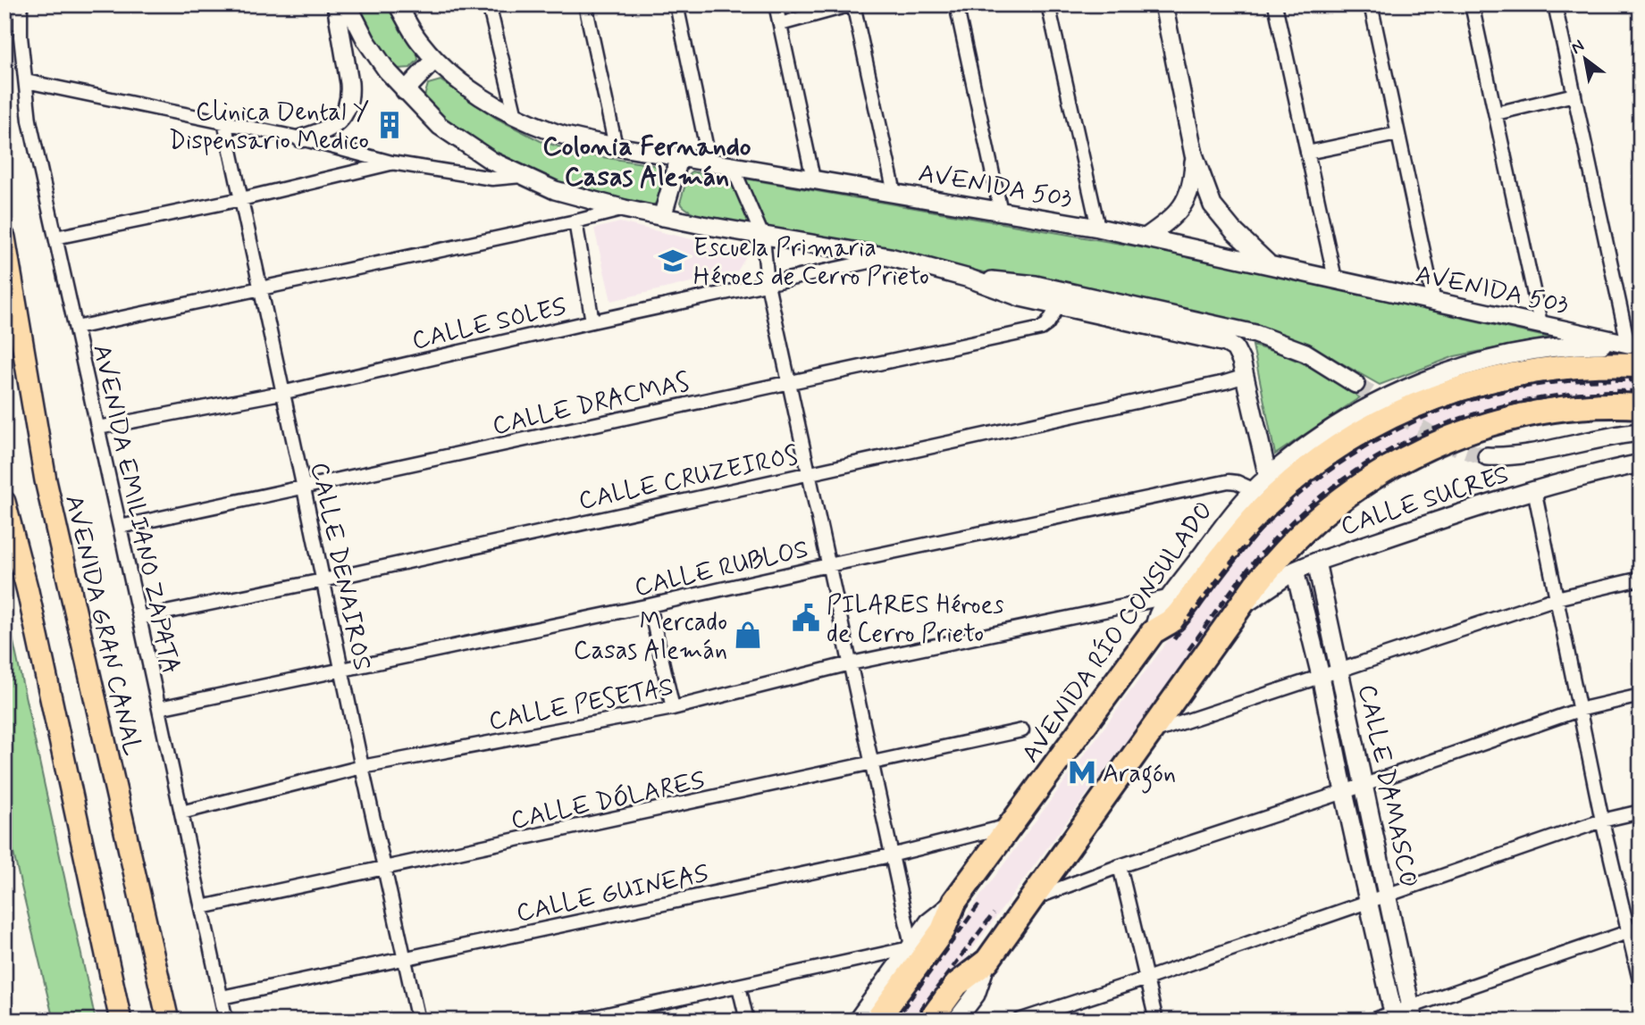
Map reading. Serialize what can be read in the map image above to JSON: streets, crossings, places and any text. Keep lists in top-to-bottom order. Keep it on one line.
{"streets":{"highway":["AVENIDA RÍO CONSULADO"],"main road":["AVENIDA GRAN CANAL"],"street":["AVENIDA 503","CALLE SOLES","CALLE DRACMAS","CALLE CRUZEIROS","CALLE SUCRES","AVENIDA EMILIANO ZAPATA","CALLE DENAIROS","CALLE RUBLOS","CALLE PESETAS","CALLE DAMASCO","CALLE DÓLARES","CALLE GUINEAS"]},"crossings":[["AVENIDA 503","AVENIDA RÍO CONSULADO"],["CALLE SOLES","AVENIDA EMILIANO ZAPATA"],["CALLE SOLES","CALLE DENAIROS"],["CALLE DRACMAS","AVENIDA EMILIANO ZAPATA"],["CALLE DRACMAS","CALLE DENAIROS"],["CALLE CRUZEIROS","AVENIDA EMILIANO ZAPATA"],["CALLE CRUZEIROS","CALLE DENAIROS"],["CALLE SUCRES","CALLE DAMASCO"],["AVENIDA EMILIANO ZAPATA","CALLE RUBLOS"],["AVENIDA EMILIANO ZAPATA","CALLE PESETAS"],["AVENIDA EMILIANO ZAPATA","CALLE DÓLARES"],["AVENIDA EMILIANO ZAPATA","CALLE GUINEAS"],["CALLE DENAIROS","CALLE RUBLOS"],["CALLE DENAIROS","CALLE PESETAS"],["CALLE DENAIROS","CALLE DÓLARES"],["CALLE DENAIROS","CALLE GUINEAS"],["CALLE RUBLOS","AVENIDA RÍO CONSULADO"],["AVENIDA RÍO CONSULADO","CALLE PESETAS"],["AVENIDA RÍO CONSULADO","CALLE GUINEAS"]],"districts":["Colonia Fernando Casas Alemán"],"places":{"building":["Clinica Dental Y Dispensario Medico"],"school or university":["Escuela Primaria Héroes de Cerro Prieto"],"public building":["PILARES Héroes de Cerro Prieto"],"shop":["Mercado Casas Alemán"],"metro station":["Aragón"]},"north":"top left"}
